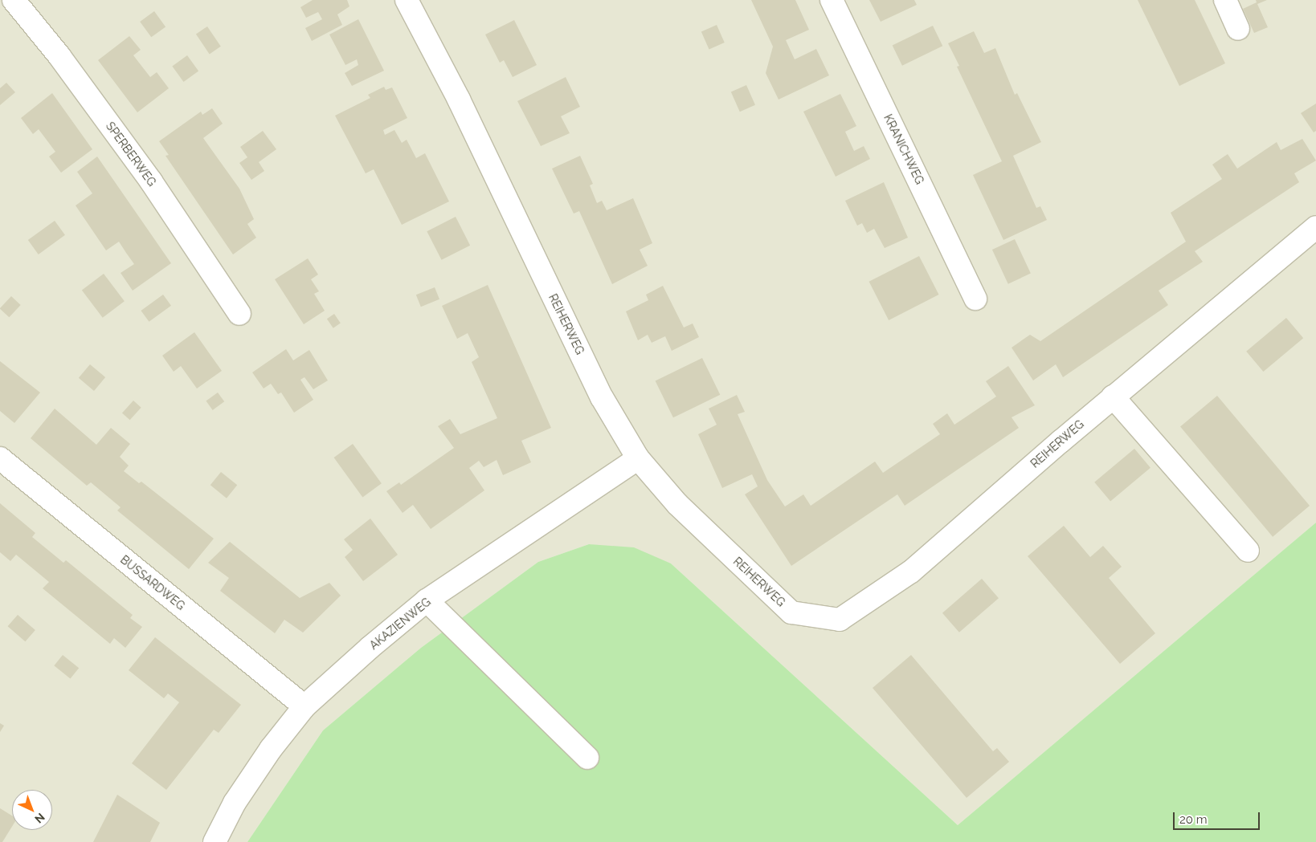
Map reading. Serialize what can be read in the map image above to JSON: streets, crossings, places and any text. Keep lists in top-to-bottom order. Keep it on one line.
{"streets":{"street":["KRANICHWEG","SPERBERWEG","REIHERWEG","BUSSARDWEG","AKAZIENWEG"]},"crossings":[["REIHERWEG","AKAZIENWEG"],["BUSSARDWEG","AKAZIENWEG"]],"scale_bar":"20 m","north":"bottom right"}
